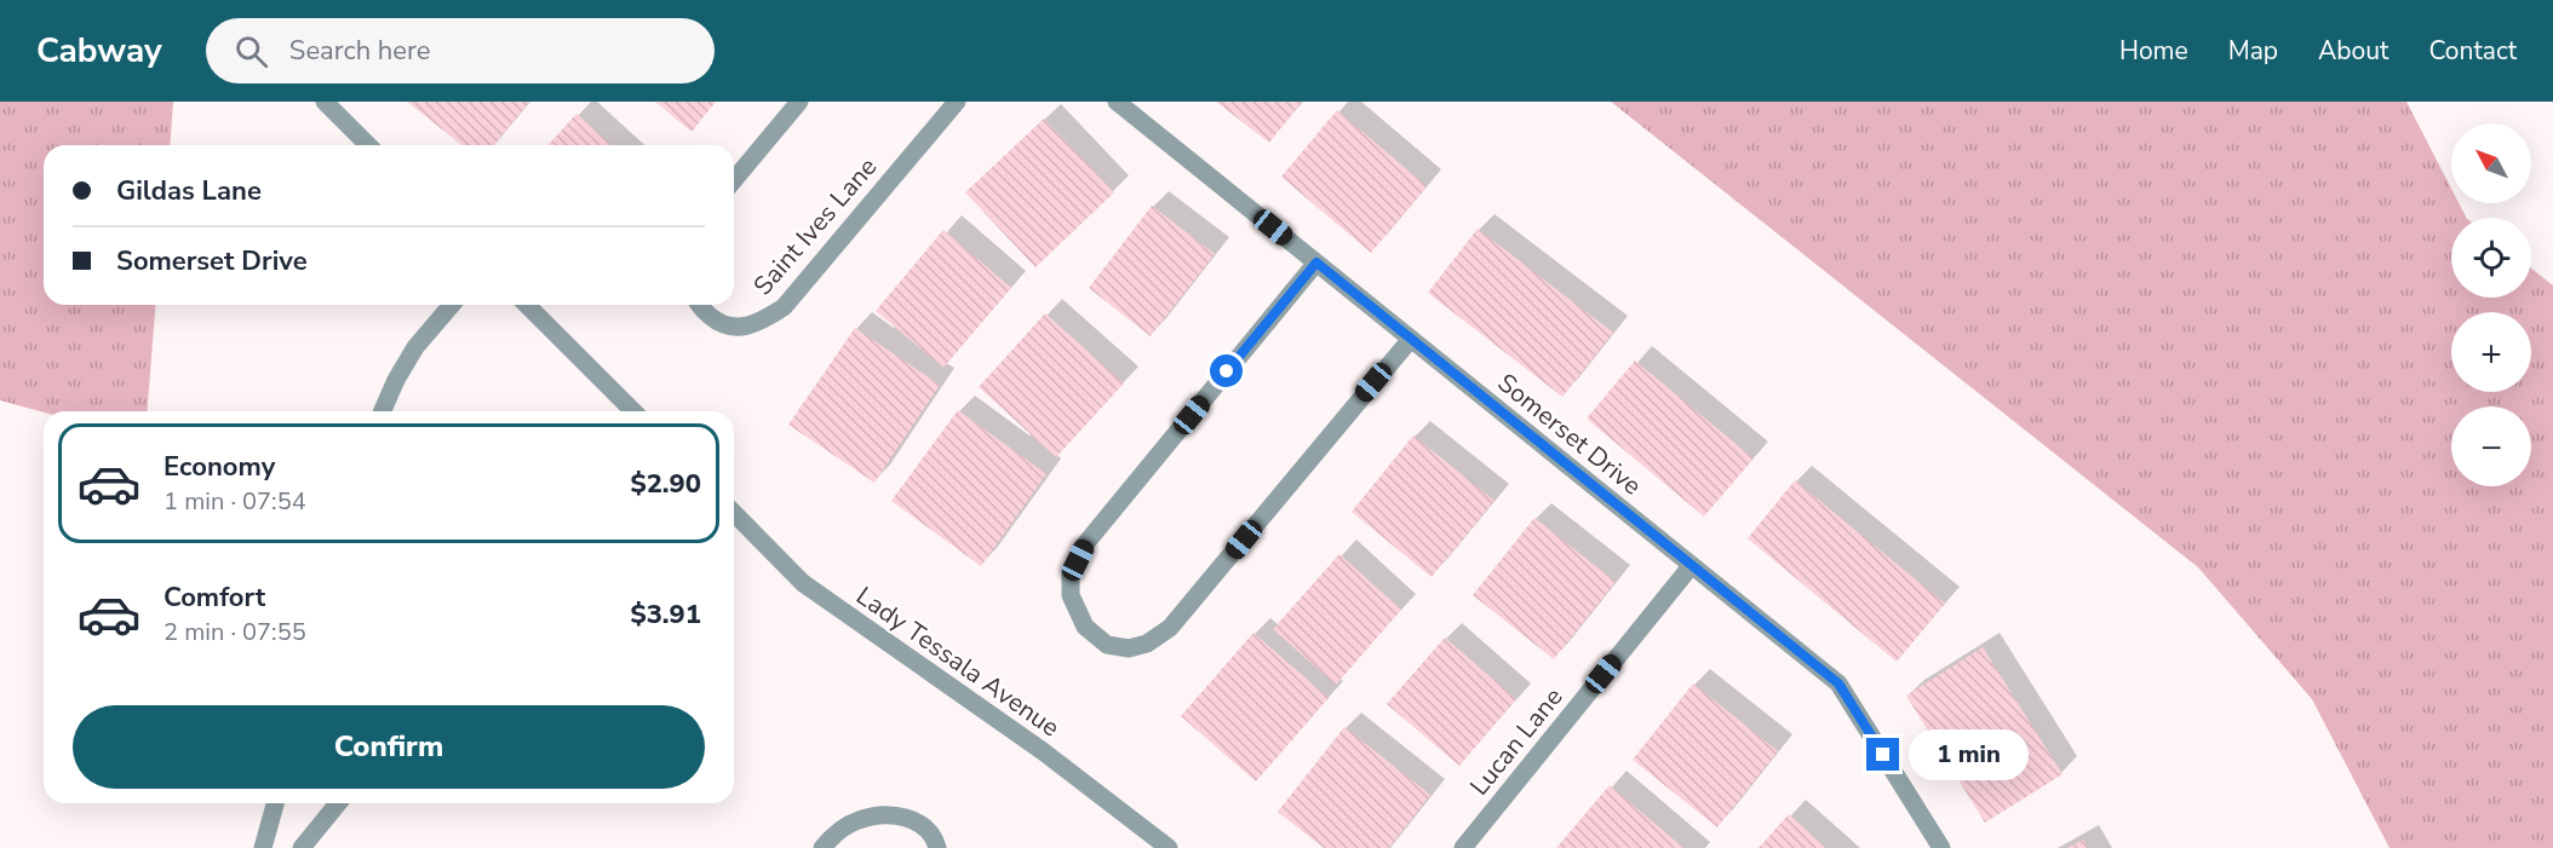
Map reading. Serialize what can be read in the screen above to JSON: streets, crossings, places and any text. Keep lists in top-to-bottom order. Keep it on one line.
{"streets":{"street":["Saint Ives Lane","Somerset Drive","Lady Tessala Avenue","Lucan Lane"]},"crossings":[["Somerset Drive","Lucan Lane"]],"north":"top left","page":{"header":"Cabway","search":"Search here","nav":["Home","Map","About","Contact"],"map_buttons":["+","−"],"banner":["Gildas Lane","Somerset Drive"],"list":[{"name":"Economy","note":"1 min · 07:54","value":"$2.90"},{"name":"Comfort","note":"2 min · 07:55","value":"$3.91"}],"buttons":"Confirm","bubble":"1 min"}}
